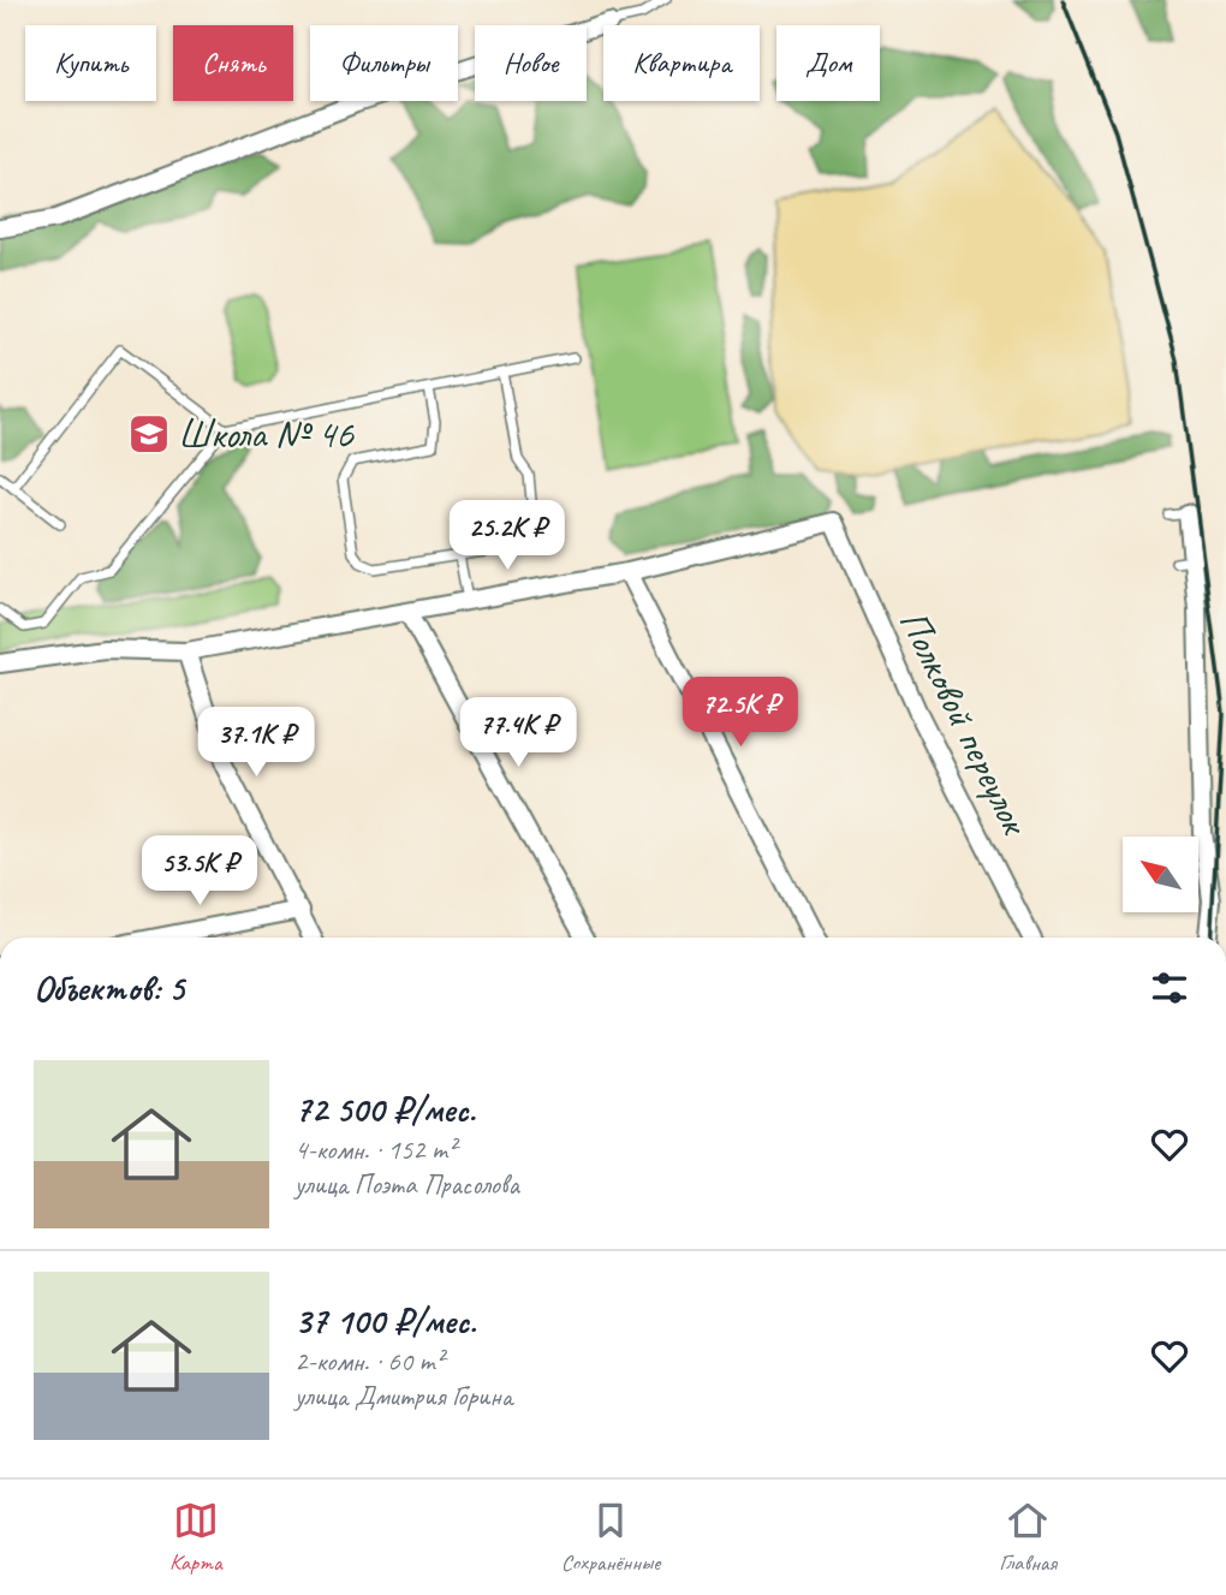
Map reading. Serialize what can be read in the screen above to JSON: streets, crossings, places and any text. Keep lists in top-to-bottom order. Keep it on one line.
{"streets":{"street":["Полковой переулок"]},"places":{"school or university":["Школа № 46"]},"north":"top left","page":{"chip":["Купить","Снять","Фильтры","Новое","Квартира","Дом"],"price":["25.2K ₽","72.5K ₽","77.4K ₽","37.1K ₽","53.5K ₽"],"heading":"Объектов: 5","list":[{"name":"72 500 ₽/мес.","note":"4-комн. · 152 m² · улица Поэта Прасолова"},{"name":"37 100 ₽/мес.","note":"2-комн. · 60 m² · улица Дмитрия Горина"}],"tabs":["Карта","Сохранённые","Главная"]}}
